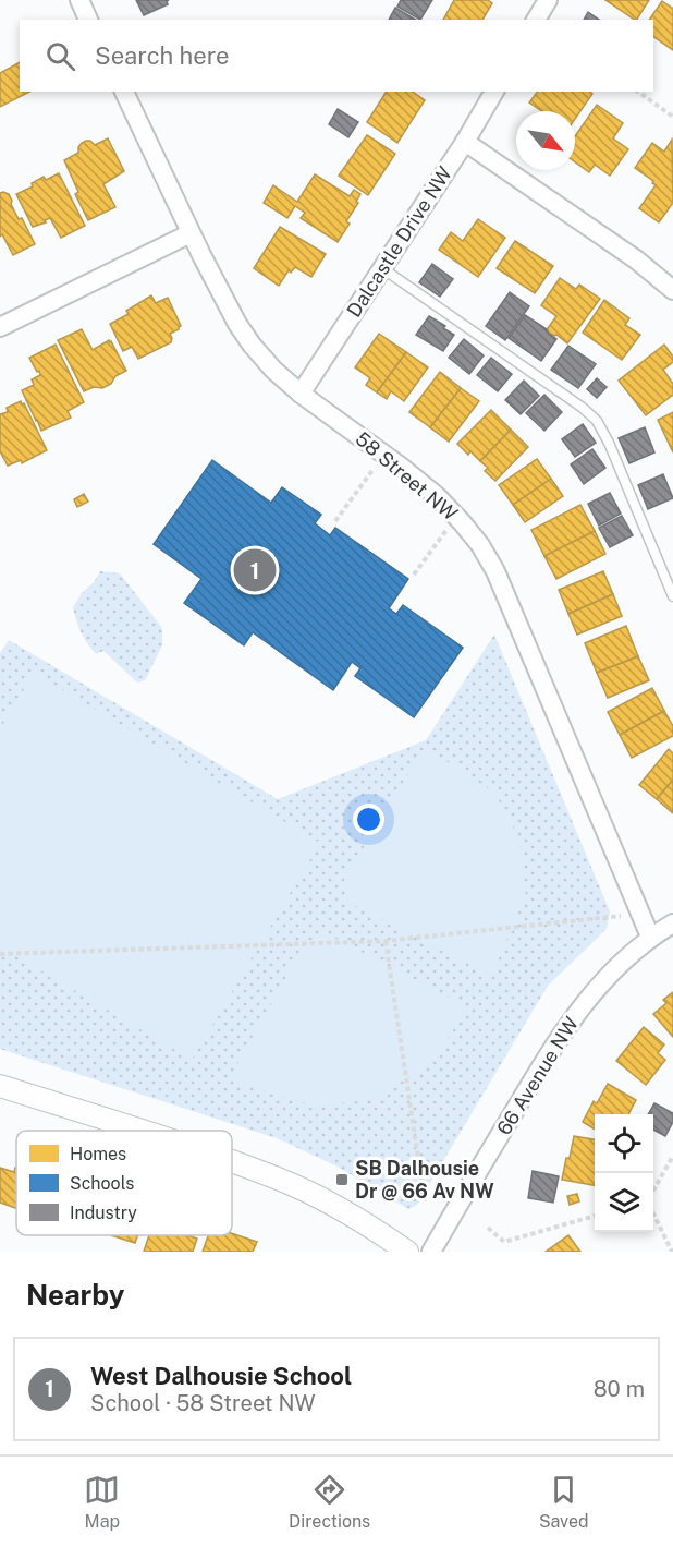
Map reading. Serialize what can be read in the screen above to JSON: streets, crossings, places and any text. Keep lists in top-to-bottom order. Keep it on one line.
{"streets":{"street":["Dalcastle Drive NW","58 Street NW","66 Avenue NW"]},"crossings":[["Dalcastle Drive NW","58 Street NW"],["58 Street NW","66 Avenue NW"]],"places":{"transit":["SB Dalhousie Dr @ 66 Av NW"]},"legend":["Homes","Schools","Industry"],"north":"bottom right","page":{"search":"Search here","pins":"1","heading":"Nearby","list":[{"mark":"1","name":"West Dalhousie School","note":"School · 58 Street NW","value":"80 m"}],"nav":["Map","Directions","Saved"]}}
